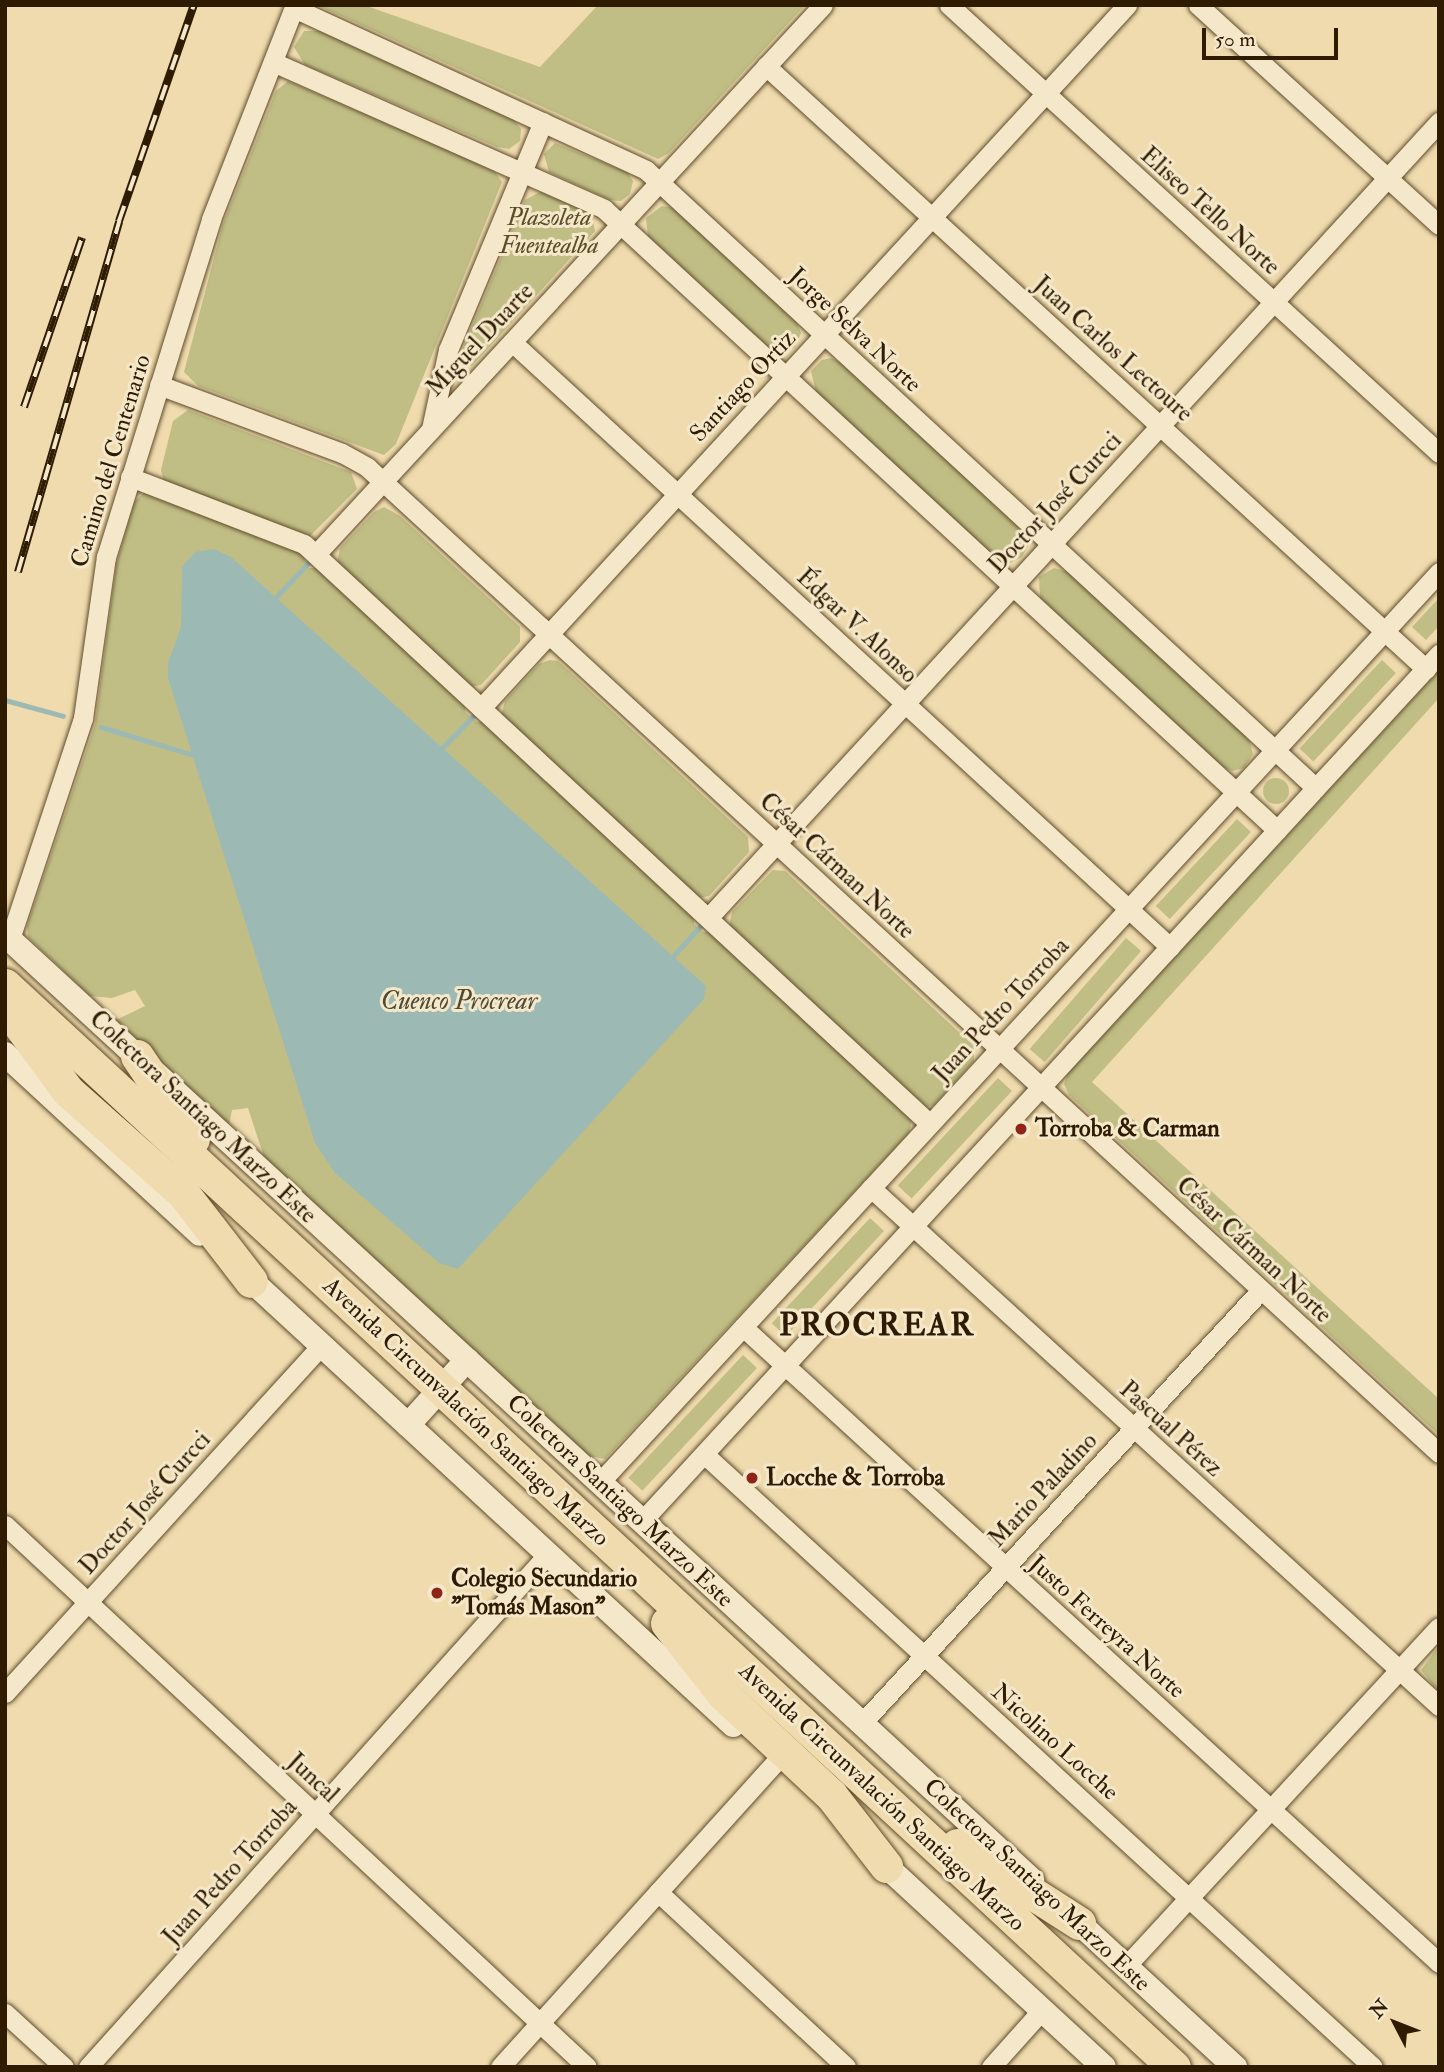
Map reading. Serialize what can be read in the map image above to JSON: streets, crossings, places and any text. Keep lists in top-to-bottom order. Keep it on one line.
{"streets":{"highway":["Avenida Circunvalación Santiago Marzo"],"street":["Eliseo Tello Norte","Jorge Selva Norte","Miguel Duarte","Juan Carlos Lectoure","Santiago Ortiz","Camino del Centenario","Doctor José Curcci","Édgar V. Alonso","César Cárman Norte","Juan Pedro Torroba","Colectora Santiago Marzo Este","Pascual Pérez","Mario Paladino","Justo Ferreyra Norte","Nicolino Locche","Juncal"]},"crossings":[["Eliseo Tello Norte","Santiago Ortiz"],["Eliseo Tello Norte","Doctor José Curcci"],["Jorge Selva Norte","Miguel Duarte"],["Jorge Selva Norte","Santiago Ortiz"],["Jorge Selva Norte","Camino del Centenario"],["Jorge Selva Norte","Doctor José Curcci"],["Jorge Selva Norte","Juan Pedro Torroba"],["Miguel Duarte","Juan Carlos Lectoure"],["Miguel Duarte","Édgar V. Alonso"],["Miguel Duarte","César Cárman Norte"],["Juan Carlos Lectoure","Santiago Ortiz"],["Juan Carlos Lectoure","Doctor José Curcci"],["Juan Carlos Lectoure","Juan Pedro Torroba"],["Santiago Ortiz","Édgar V. Alonso"],["Santiago Ortiz","César Cárman Norte"],["Camino del Centenario","César Cárman Norte"],["Camino del Centenario","Colectora Santiago Marzo Este"],["Doctor José Curcci","Édgar V. Alonso"],["Doctor José Curcci","César Cárman Norte"],["Doctor José Curcci","Juncal"],["Édgar V. Alonso","Juan Pedro Torroba"],["César Cárman Norte","Juan Pedro Torroba"],["César Cárman Norte","Mario Paladino"],["Juan Pedro Torroba","Colectora Santiago Marzo Este"],["Juan Pedro Torroba","Pascual Pérez"],["Juan Pedro Torroba","Justo Ferreyra Norte"],["Juan Pedro Torroba","Juncal"],["Colectora Santiago Marzo Este","Mario Paladino"],["Pascual Pérez","Mario Paladino"],["Mario Paladino","Justo Ferreyra Norte"],["Mario Paladino","Nicolino Locche"]],"districts":["PROCREAR"],"water":["Cuenco Procrear"],"parks":["Plazoleta Fuentealba"],"places":["Torroba & Carman","Locche & Torroba","Colegio Secundario \"Tomás Mason\""],"scale_bar":"50 m","north":"top left"}
